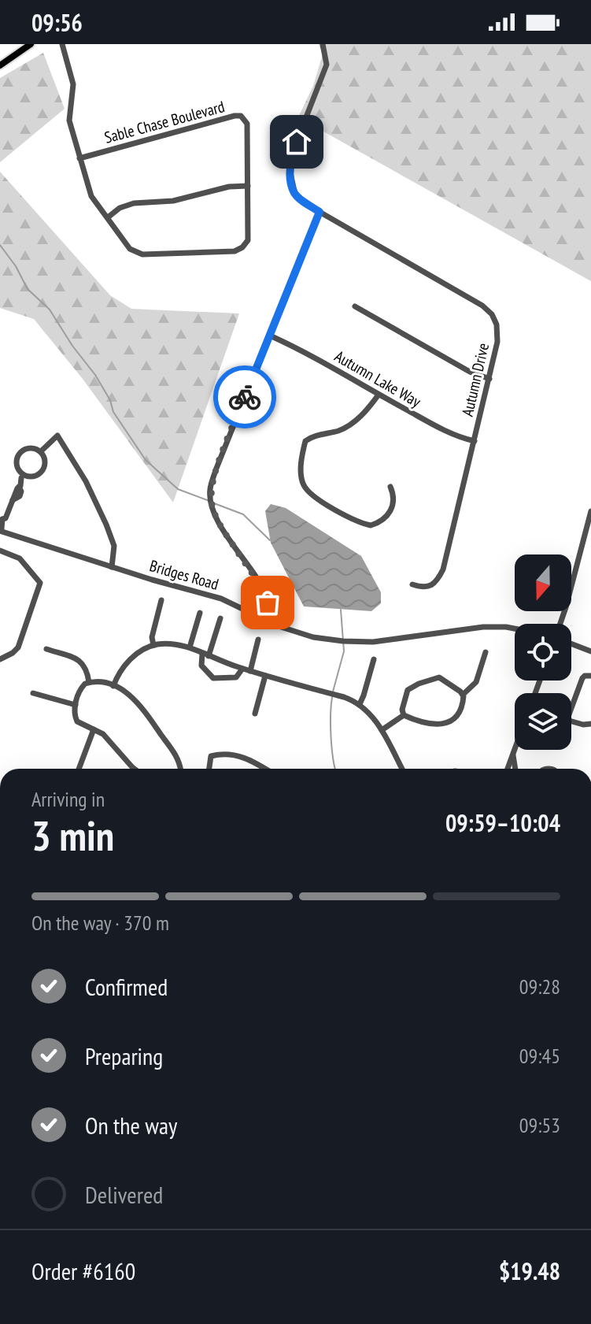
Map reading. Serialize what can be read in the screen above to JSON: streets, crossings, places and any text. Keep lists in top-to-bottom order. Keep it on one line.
{"streets":{"street":["Sable Chase Boulevard","Autumn Lake Way","Autumn Drive","Bridges Road"]},"crossings":[["Autumn Lake Way","Autumn Drive"]],"north":"bottom","page":{"status":"09:56","heading":["3 min","Arriving in","09:59–10:04"],"panel":["Order #6160","$19.48"],"bar":"On the way · 370 m","list":[["Confirmed","09:28"],["Preparing","09:45"],["On the way","09:53"],"Delivered"]}}
